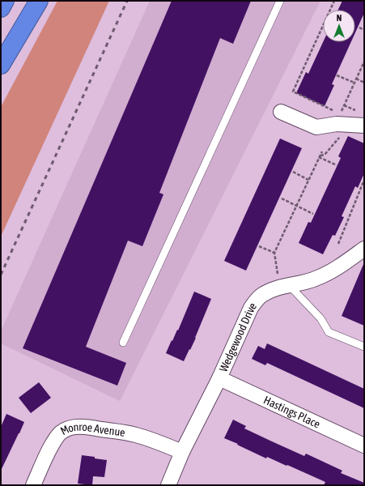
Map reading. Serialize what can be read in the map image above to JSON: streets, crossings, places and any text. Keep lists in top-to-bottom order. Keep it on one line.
{"streets":{"street":["Wedgewood Drive","Hastings Place","Monroe Avenue"]},"crossings":[["Wedgewood Drive","Hastings Place"],["Wedgewood Drive","Monroe Avenue"]],"north":"top"}
